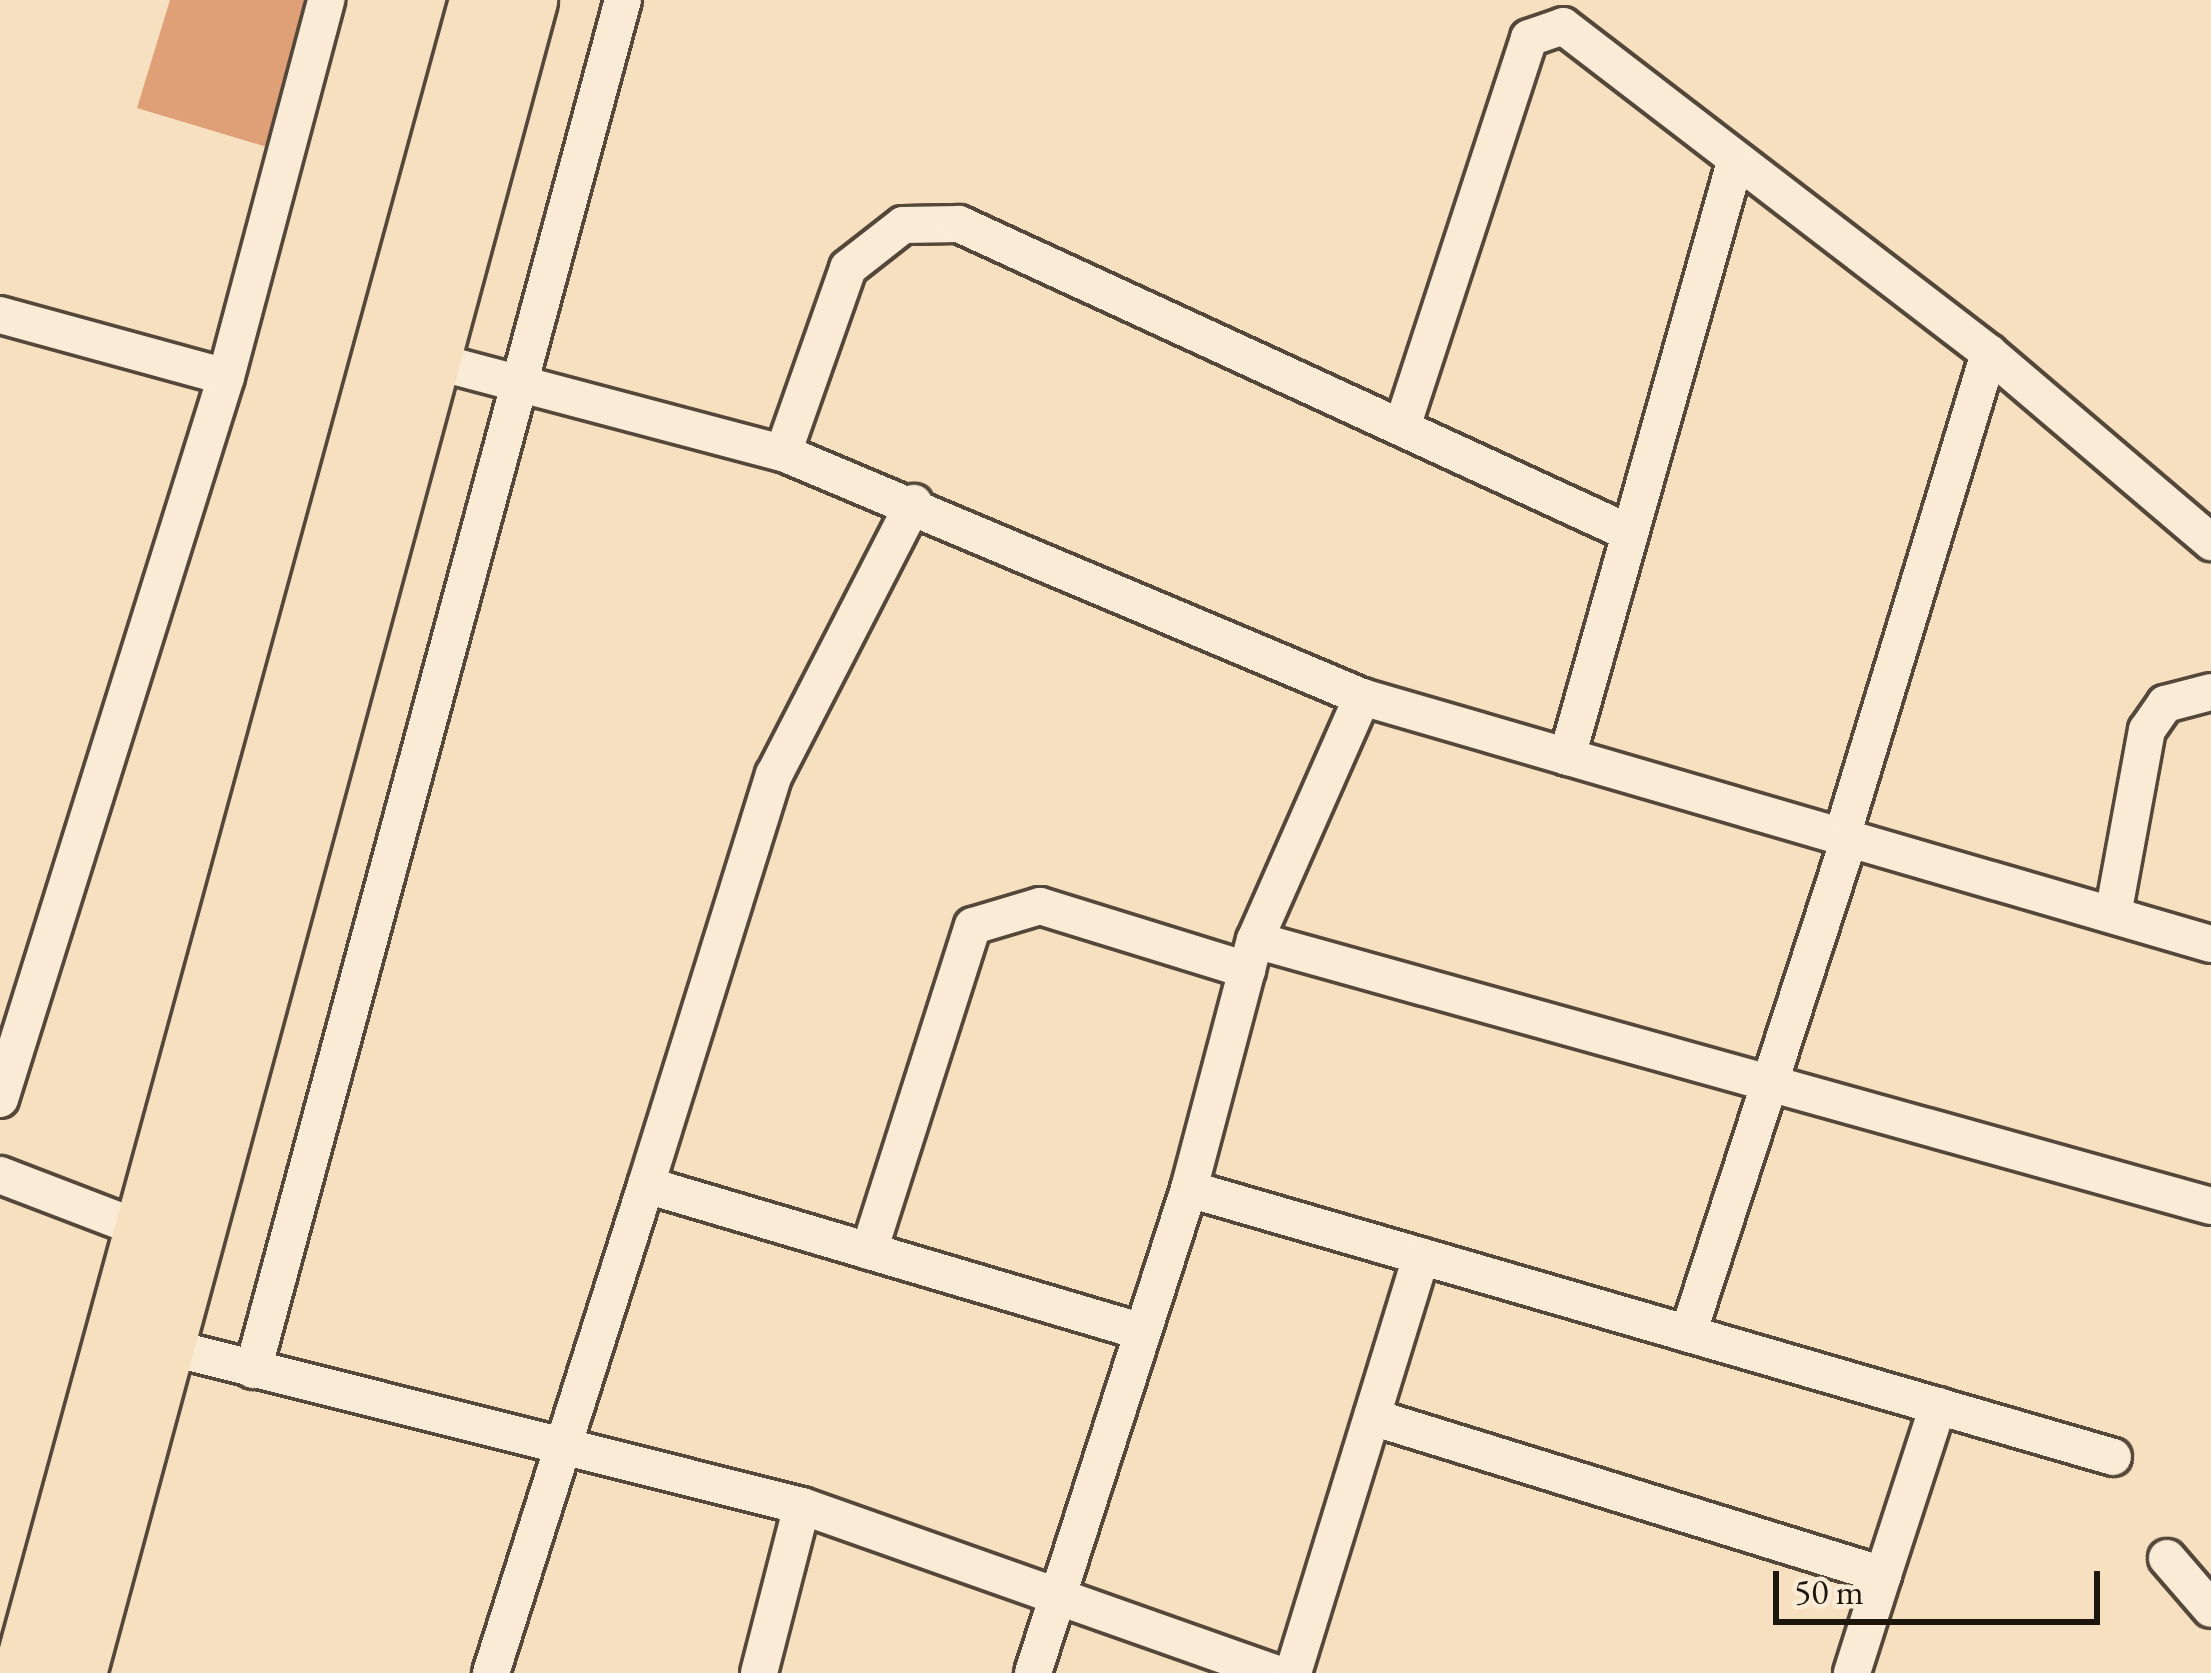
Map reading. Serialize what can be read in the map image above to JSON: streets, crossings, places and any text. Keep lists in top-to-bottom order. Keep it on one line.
{"scale_bar":"50 m"}
